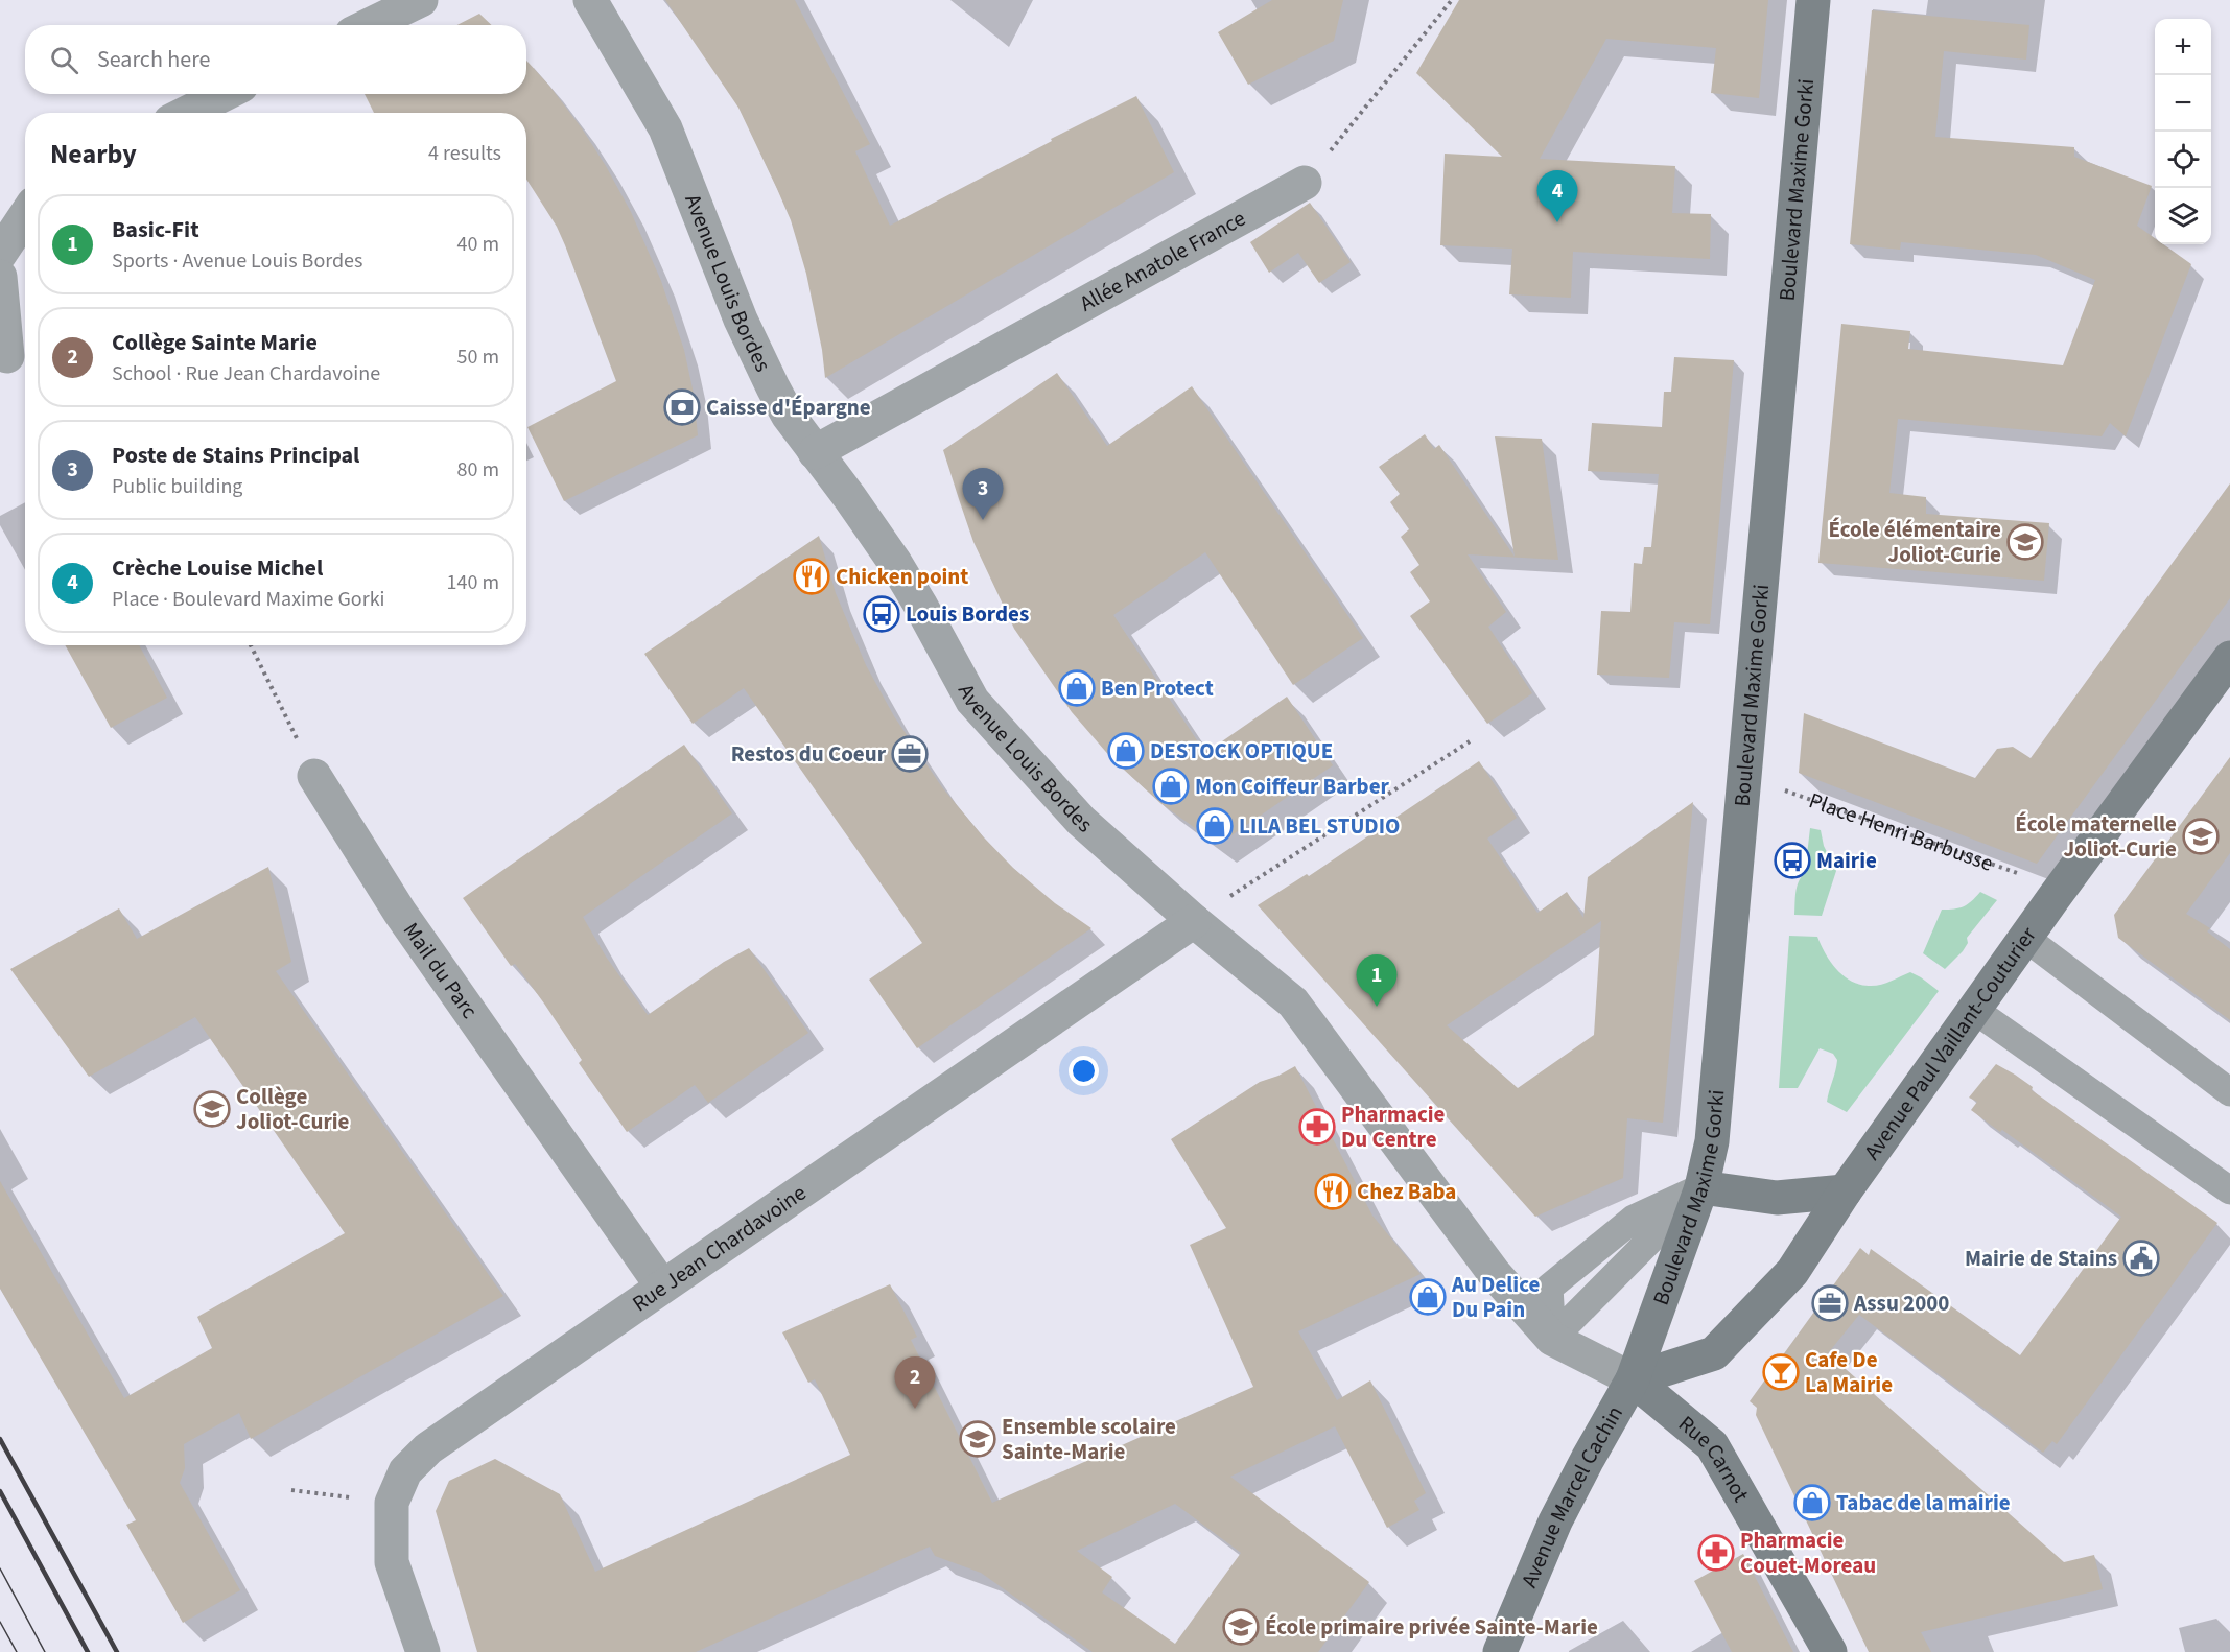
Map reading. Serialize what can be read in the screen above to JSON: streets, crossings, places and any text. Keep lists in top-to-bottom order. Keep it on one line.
{"streets":{"main road":["Boulevard Maxime Gorki","Avenue Paul Vaillant-Couturier","Rue Carnot","Avenue Marcel Cachin"],"street":["Allée Anatole France","Avenue Louis Bordes","Mail du Parc","Rue Jean Chardavoine"],"path":["Place Henri Barbusse"]},"crossings":[["Boulevard Maxime Gorki","Avenue Louis Bordes"],["Boulevard Maxime Gorki","Place Henri Barbusse"],["Boulevard Maxime Gorki","Avenue Paul Vaillant-Couturier"],["Boulevard Maxime Gorki","Rue Carnot"],["Boulevard Maxime Gorki","Avenue Marcel Cachin"],["Allée Anatole France","Avenue Louis Bordes"],["Avenue Louis Bordes","Avenue Paul Vaillant-Couturier"],["Avenue Louis Bordes","Rue Jean Chardavoine"],["Avenue Louis Bordes","Rue Carnot"],["Avenue Louis Bordes","Avenue Marcel Cachin"],["Place Henri Barbusse","Avenue Paul Vaillant-Couturier"],["Mail du Parc","Rue Jean Chardavoine"],["Avenue Paul Vaillant-Couturier","Rue Carnot"],["Avenue Paul Vaillant-Couturier","Avenue Marcel Cachin"],["Rue Carnot","Avenue Marcel Cachin"]],"places":{"bank":["Caisse d'Épargne"],"school or university":["École élémentaire Joliot-Curie","École maternelle Joliot-Curie","Collège Joliot-Curie","Ensemble scolaire Sainte-Marie","École primaire privée Sainte-Marie"],"restaurant":["Chicken point","Chez Baba"],"bus stop":["Louis Bordes","Mairie"],"shop":["Ben Protect","DESTOCK OPTIQUE","Mon Coiffeur Barber","LILA BEL STUDIO","Au Delice Du Pain","Tabac de la mairie"],"office":["Restos du Coeur","Assu 2000"],"pharmacy":["Pharmacie Du Centre","Pharmacie Couet-Moreau"],"public building":["Mairie de Stains"],"bar":["Cafe De La Mairie"]},"page":{"map_buttons":["+","−"],"search":"Search here","heading":["Nearby","4 results"],"pins":["4","3","1","2"],"list":[{"mark":"1","name":"Basic-Fit","note":"Sports · Avenue Louis Bordes","value":"40 m"},{"mark":"2","name":"Collège Sainte Marie","note":"School · Rue Jean Chardavoine","value":"50 m"},{"mark":"3","name":"Poste de Stains Principal","note":"Public building","value":"80 m"},{"mark":"4","name":"Crèche Louise Michel","note":"Place · Boulevard Maxime Gorki","value":"140 m"}]}}
